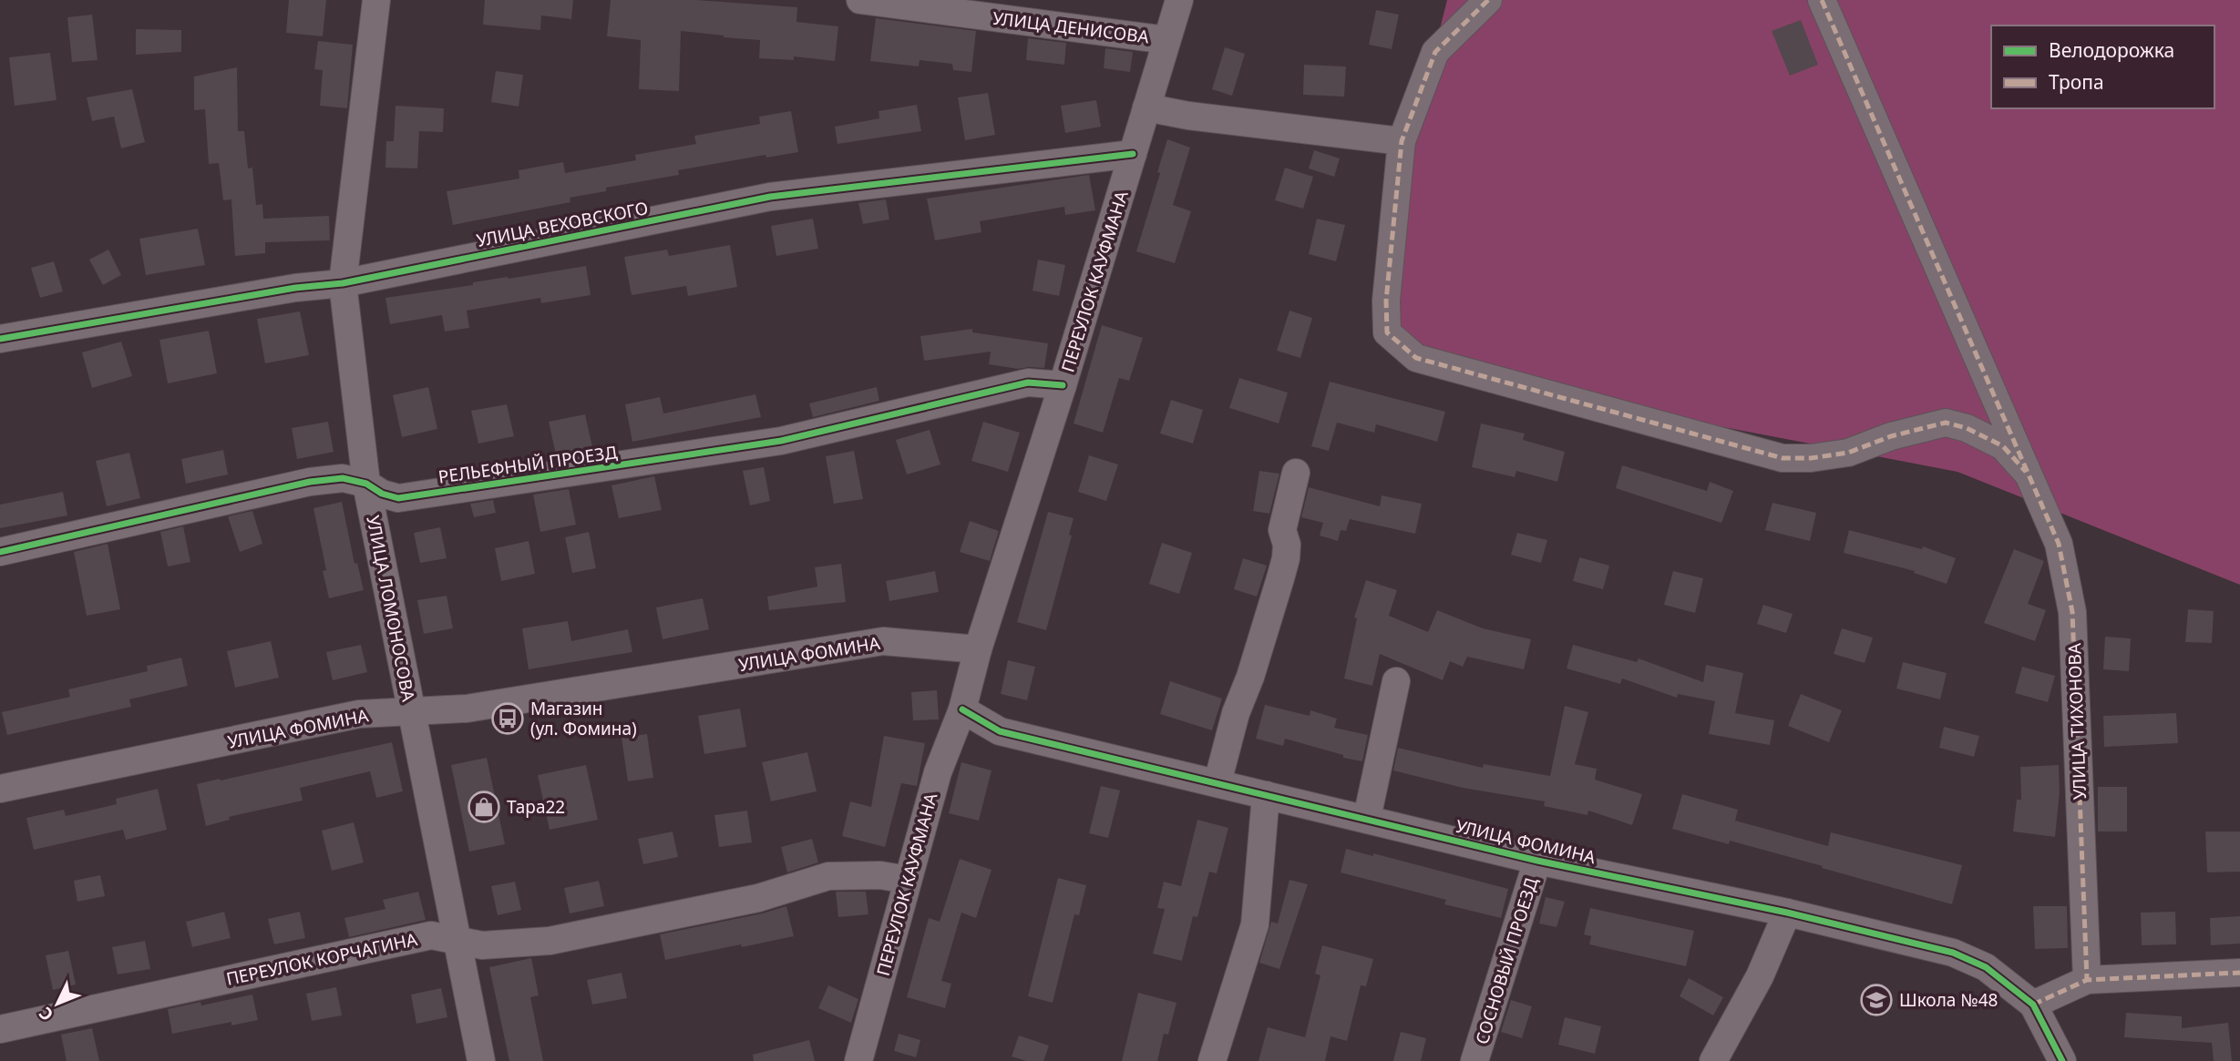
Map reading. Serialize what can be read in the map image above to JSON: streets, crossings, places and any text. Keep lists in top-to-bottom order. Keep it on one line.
{"streets":{"street":["УЛИЦА ДЕНИСОВА","УЛИЦА ВЕХОВСКОГО","ПЕРЕУЛОК КАУФМАНА","РЕЛЬЕФНЫЙ ПРОЕЗД","УЛИЦА ЛОМОНОСОВА","УЛИЦА ФОМИНА","УЛИЦА ТИХОНОВА","ПЕРЕУЛОК КОРЧАГИНА","СОСНОВЫЙ ПРОЕЗД"]},"crossings":[["УЛИЦА ДЕНИСОВА","ПЕРЕУЛОК КАУФМАНА"],["УЛИЦА ВЕХОВСКОГО","ПЕРЕУЛОК КАУФМАНА"],["УЛИЦА ВЕХОВСКОГО","УЛИЦА ЛОМОНОСОВА"],["ПЕРЕУЛОК КАУФМАНА","РЕЛЬЕФНЫЙ ПРОЕЗД"],["ПЕРЕУЛОК КАУФМАНА","УЛИЦА ФОМИНА"],["ПЕРЕУЛОК КАУФМАНА","ПЕРЕУЛОК КОРЧАГИНА"],["РЕЛЬЕФНЫЙ ПРОЕЗД","УЛИЦА ЛОМОНОСОВА"],["УЛИЦА ЛОМОНОСОВА","УЛИЦА ФОМИНА"],["УЛИЦА ЛОМОНОСОВА","ПЕРЕУЛОК КОРЧАГИНА"],["УЛИЦА ФОМИНА","СОСНОВЫЙ ПРОЕЗД"]],"places":{"bus stop":["Магазин (ул. Фомина)"],"shop":["Тара22"],"school or university":["Школа №48"]},"legend":["Велодорожка","Тропа"],"north":"bottom left"}
